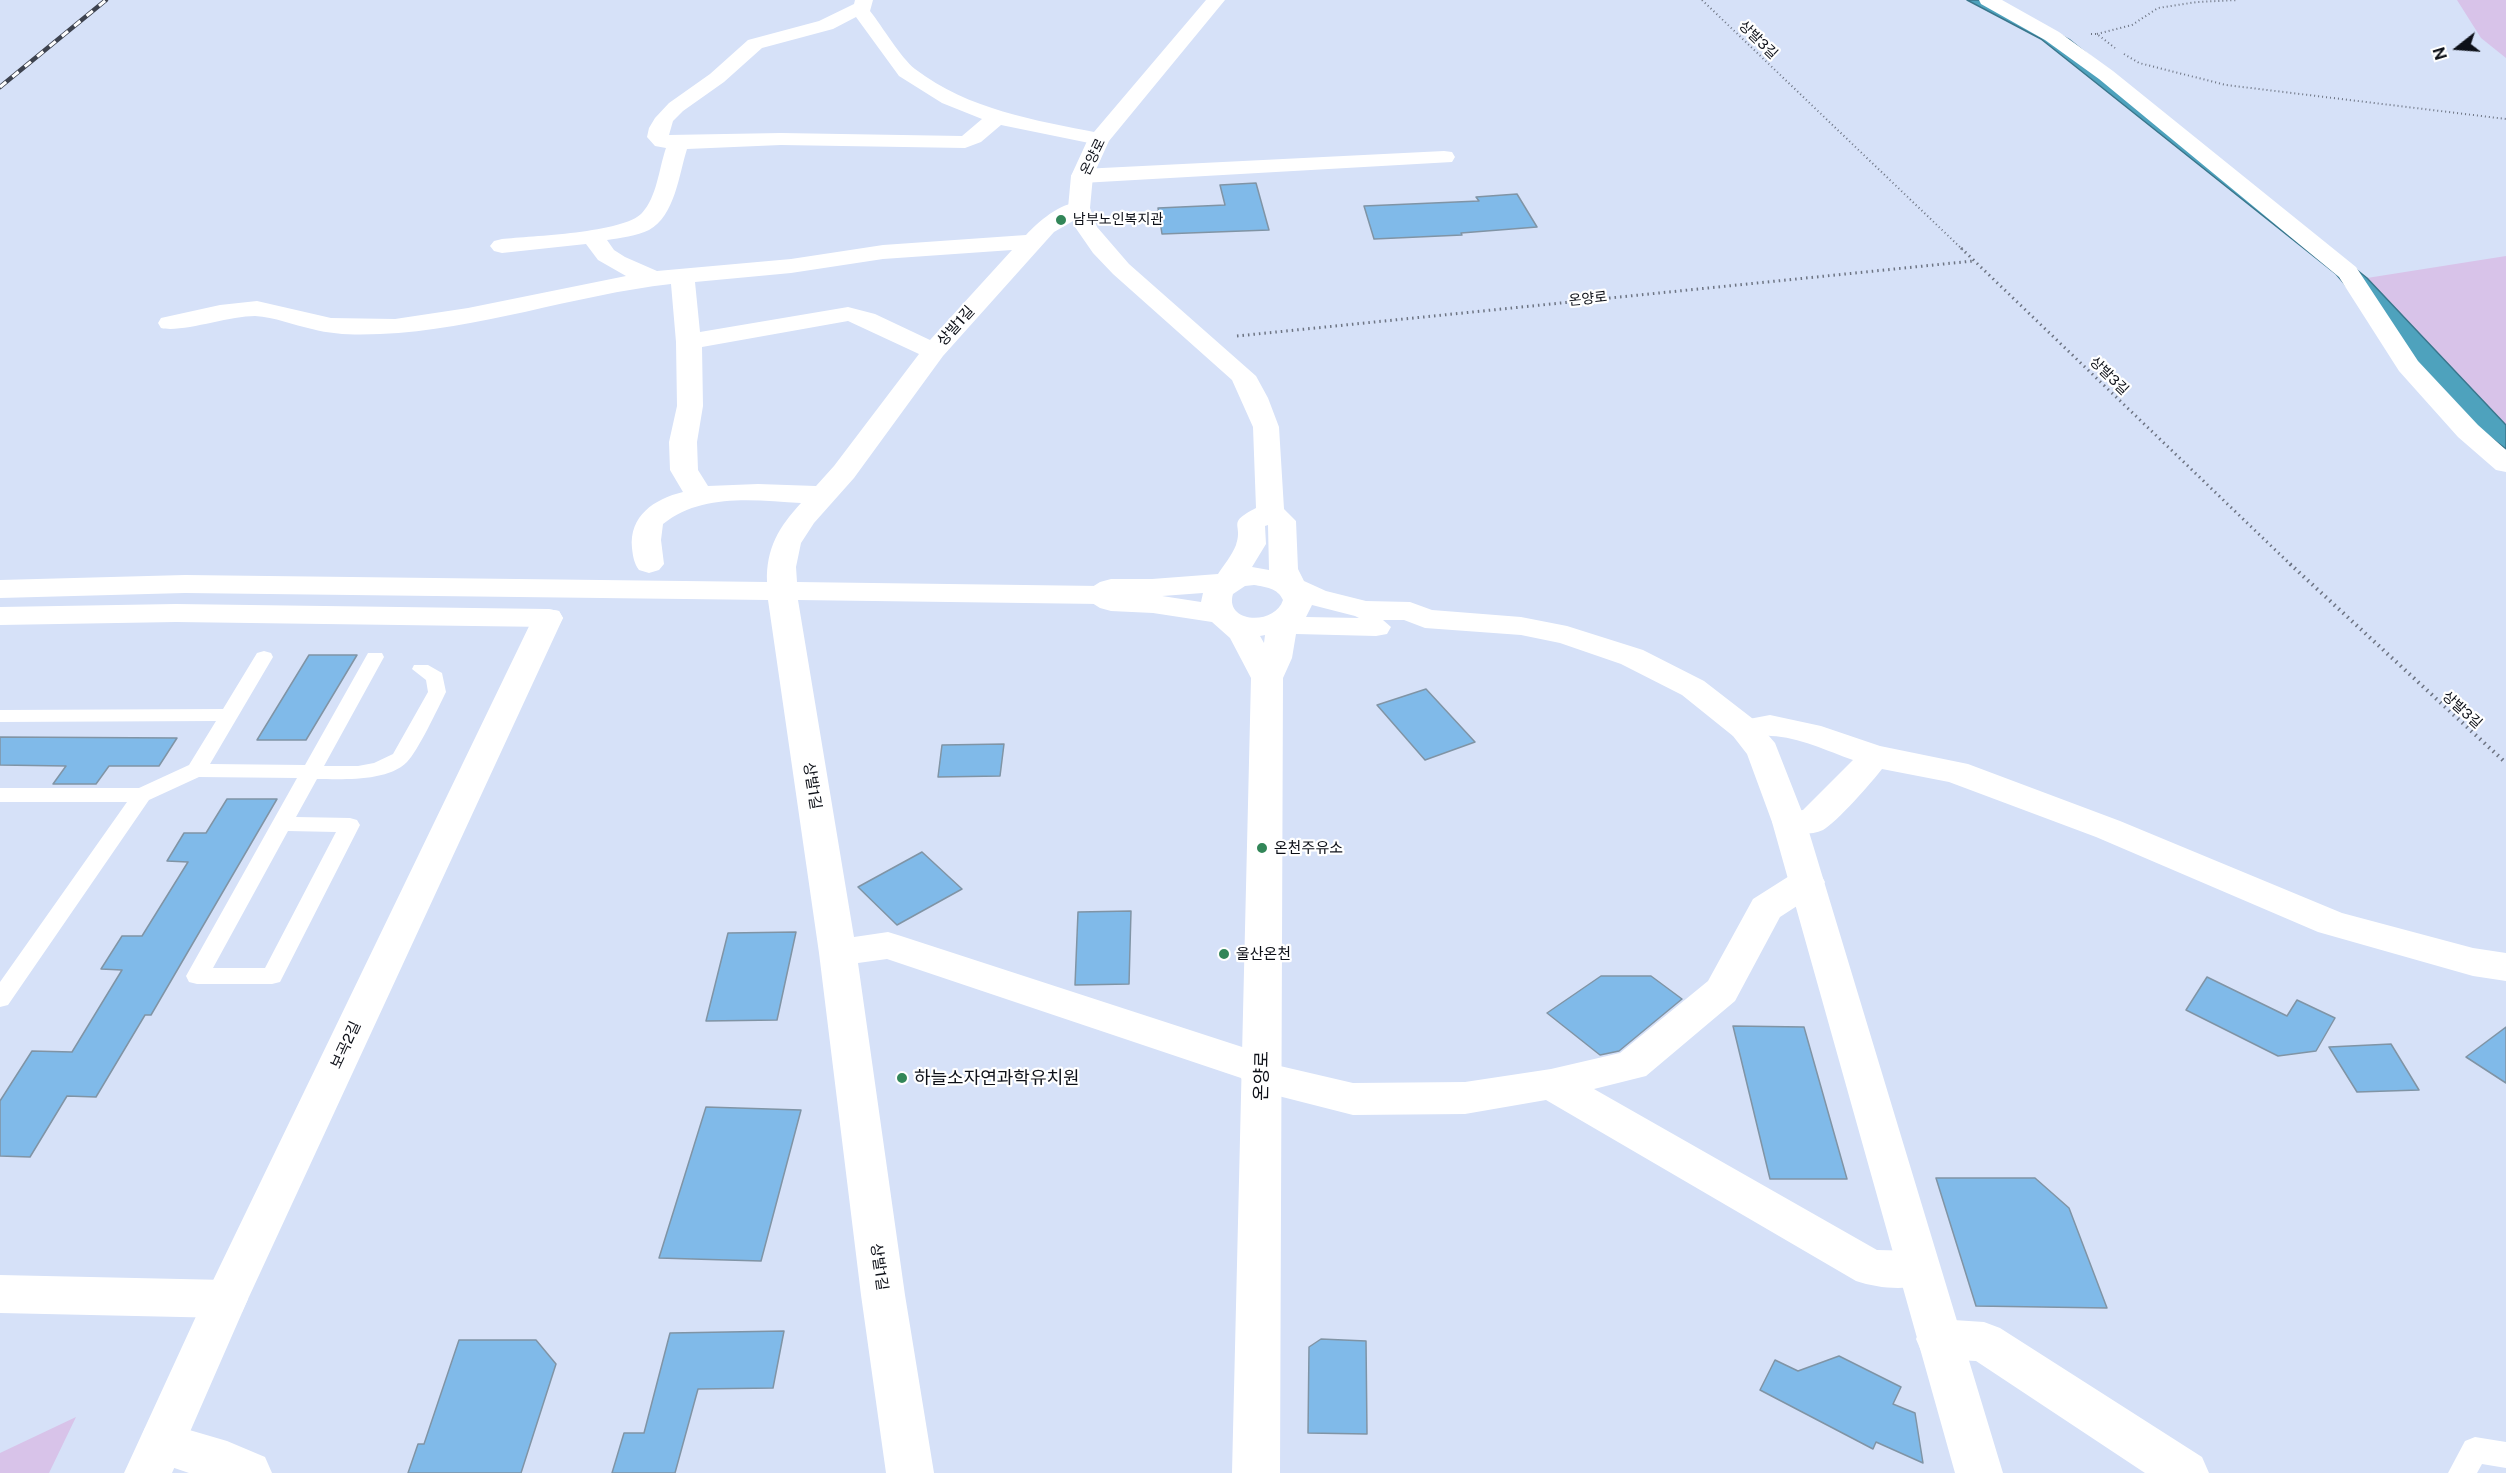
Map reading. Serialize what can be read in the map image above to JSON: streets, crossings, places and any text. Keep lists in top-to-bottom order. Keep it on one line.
{"streets":{"street":["온양로","상발1길","보곡2길"],"path":["상발3길"]},"crossings":[["상발3길","온양로"],["온양로","상발1길"]],"places":["남부노인복지관","온천주유소","울산온천","하늘소자연과학유치원"],"north":"left"}
